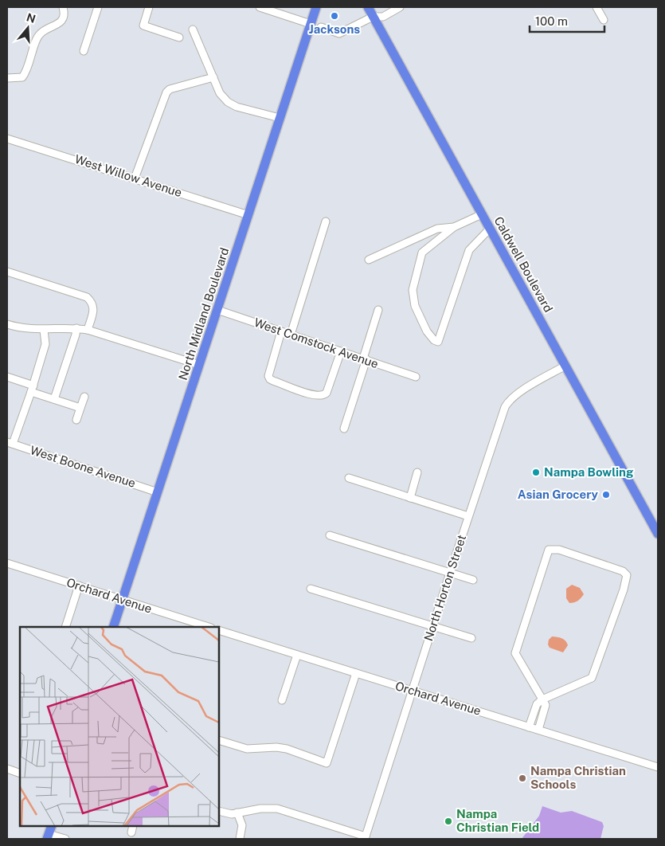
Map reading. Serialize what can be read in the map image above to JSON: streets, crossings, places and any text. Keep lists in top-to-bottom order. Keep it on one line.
{"streets":{"main road":["Caldwell Boulevard","North Midland Boulevard"],"street":["West Willow Avenue","West Comstock Avenue","West Boone Avenue","North Horton Street","Orchard Avenue"]},"crossings":[["West Willow Avenue","North Midland Boulevard"],["Caldwell Boulevard","North Horton Street"],["North Midland Boulevard","West Comstock Avenue"],["North Midland Boulevard","West Boone Avenue"],["North Midland Boulevard","Orchard Avenue"],["North Horton Street","Orchard Avenue"]],"places":["Jacksons","Nampa Bowling","Asian Grocery","Nampa Christian Schools","Nampa Christian Field"],"scale_bar":"100 m","north":"top"}
